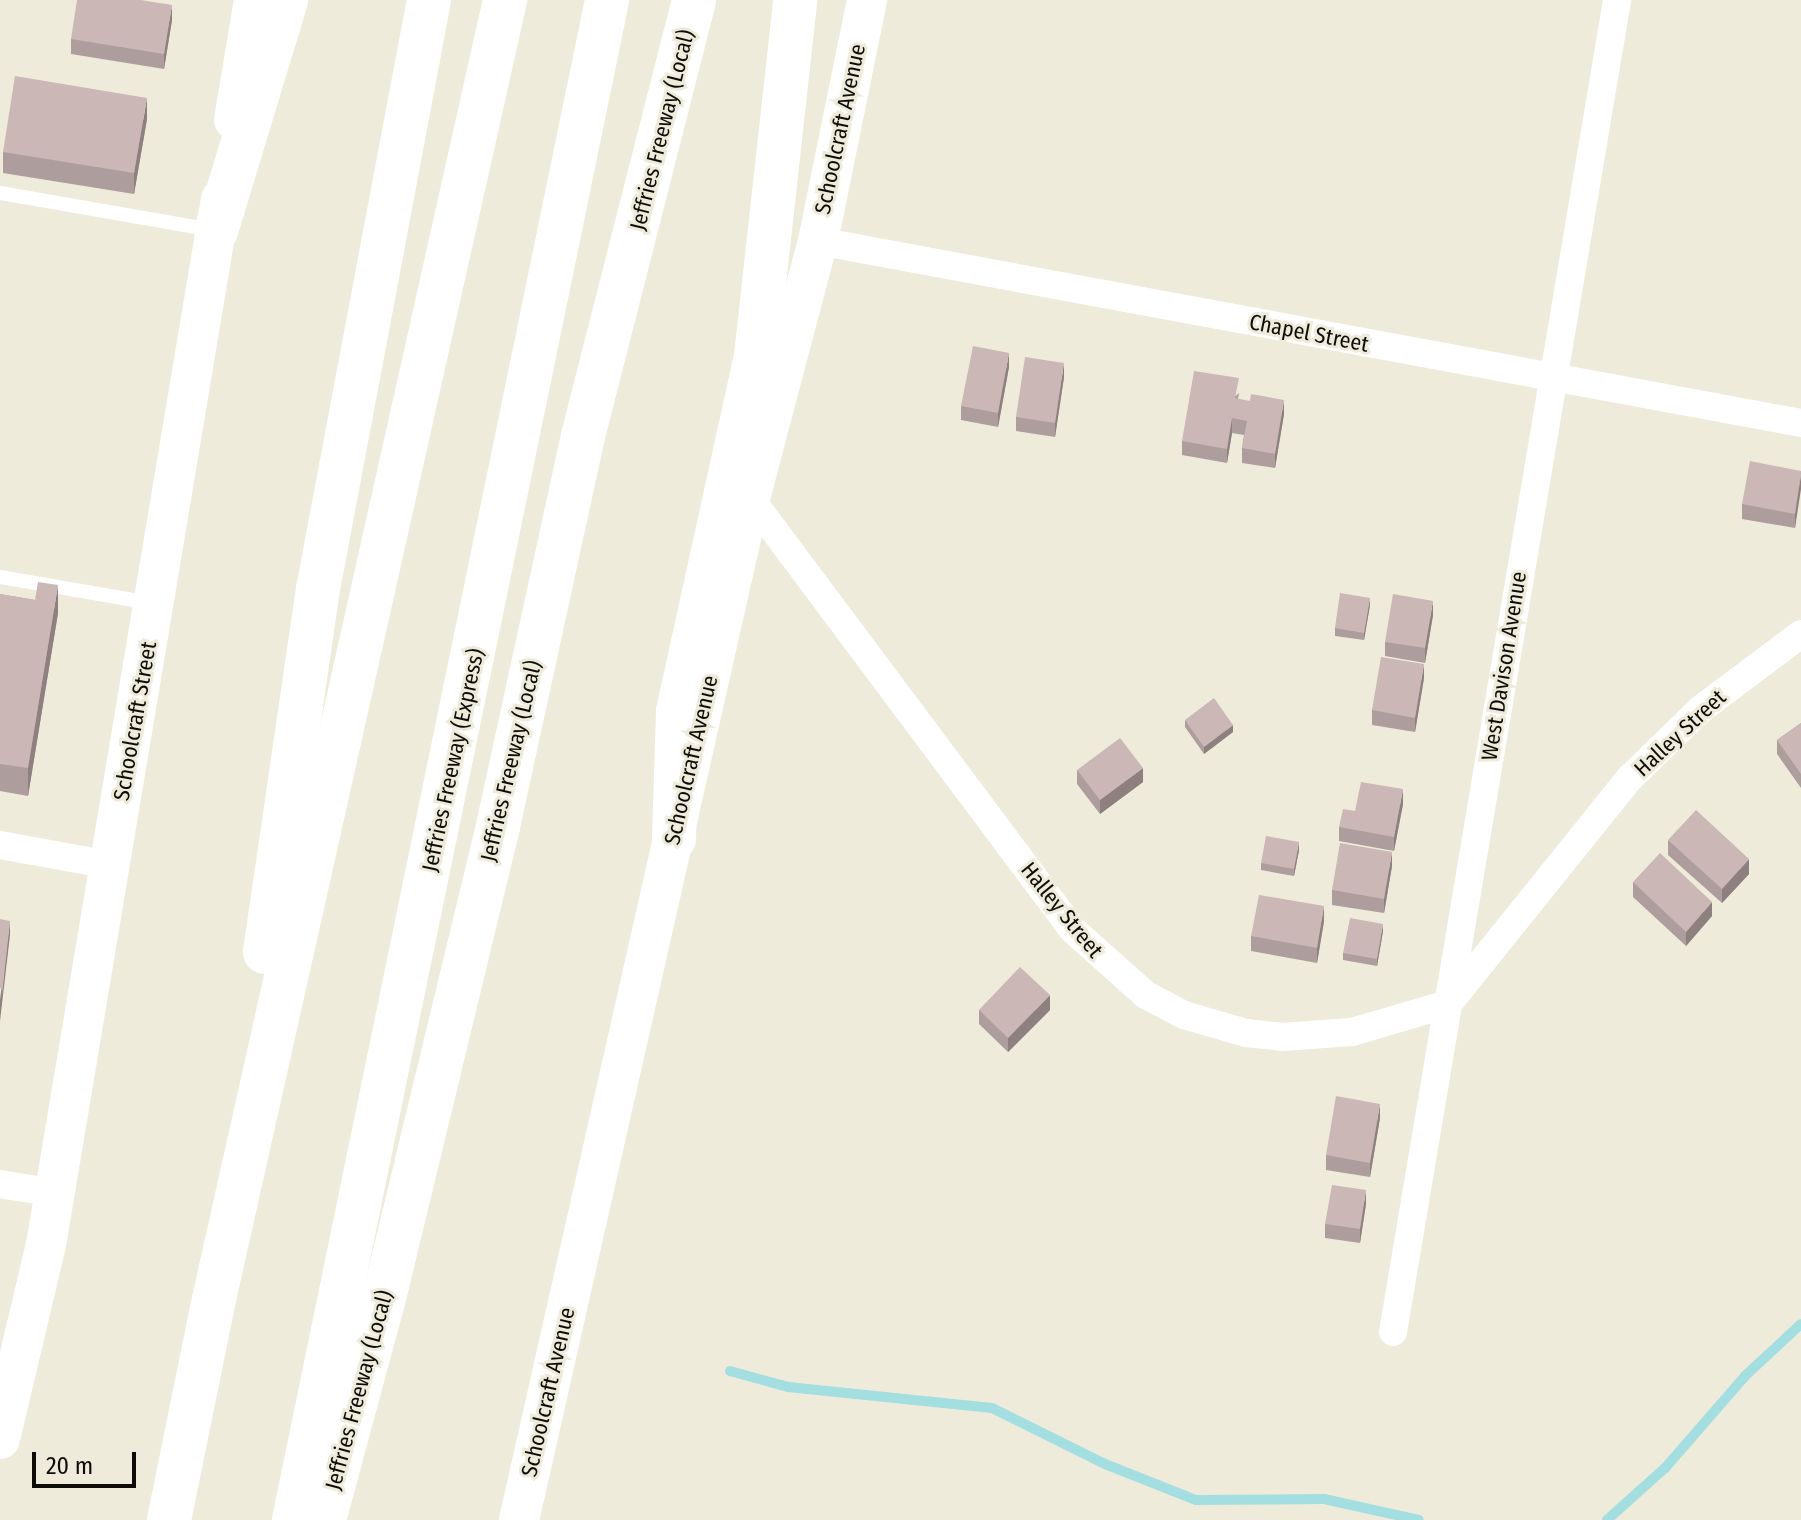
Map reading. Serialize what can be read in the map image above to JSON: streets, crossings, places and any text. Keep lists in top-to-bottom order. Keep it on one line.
{"streets":{"highway":["Jeffries Freeway (Local)","Jeffries Freeway (Express)"],"main road":["Schoolcraft Avenue","Schoolcraft Street"],"street":["Chapel Street","West Davison Avenue","Halley Street"]},"crossings":[["Schoolcraft Avenue","Chapel Street"],["Schoolcraft Avenue","Halley Street"],["Chapel Street","West Davison Avenue"],["West Davison Avenue","Halley Street"]],"scale_bar":"20 m"}
